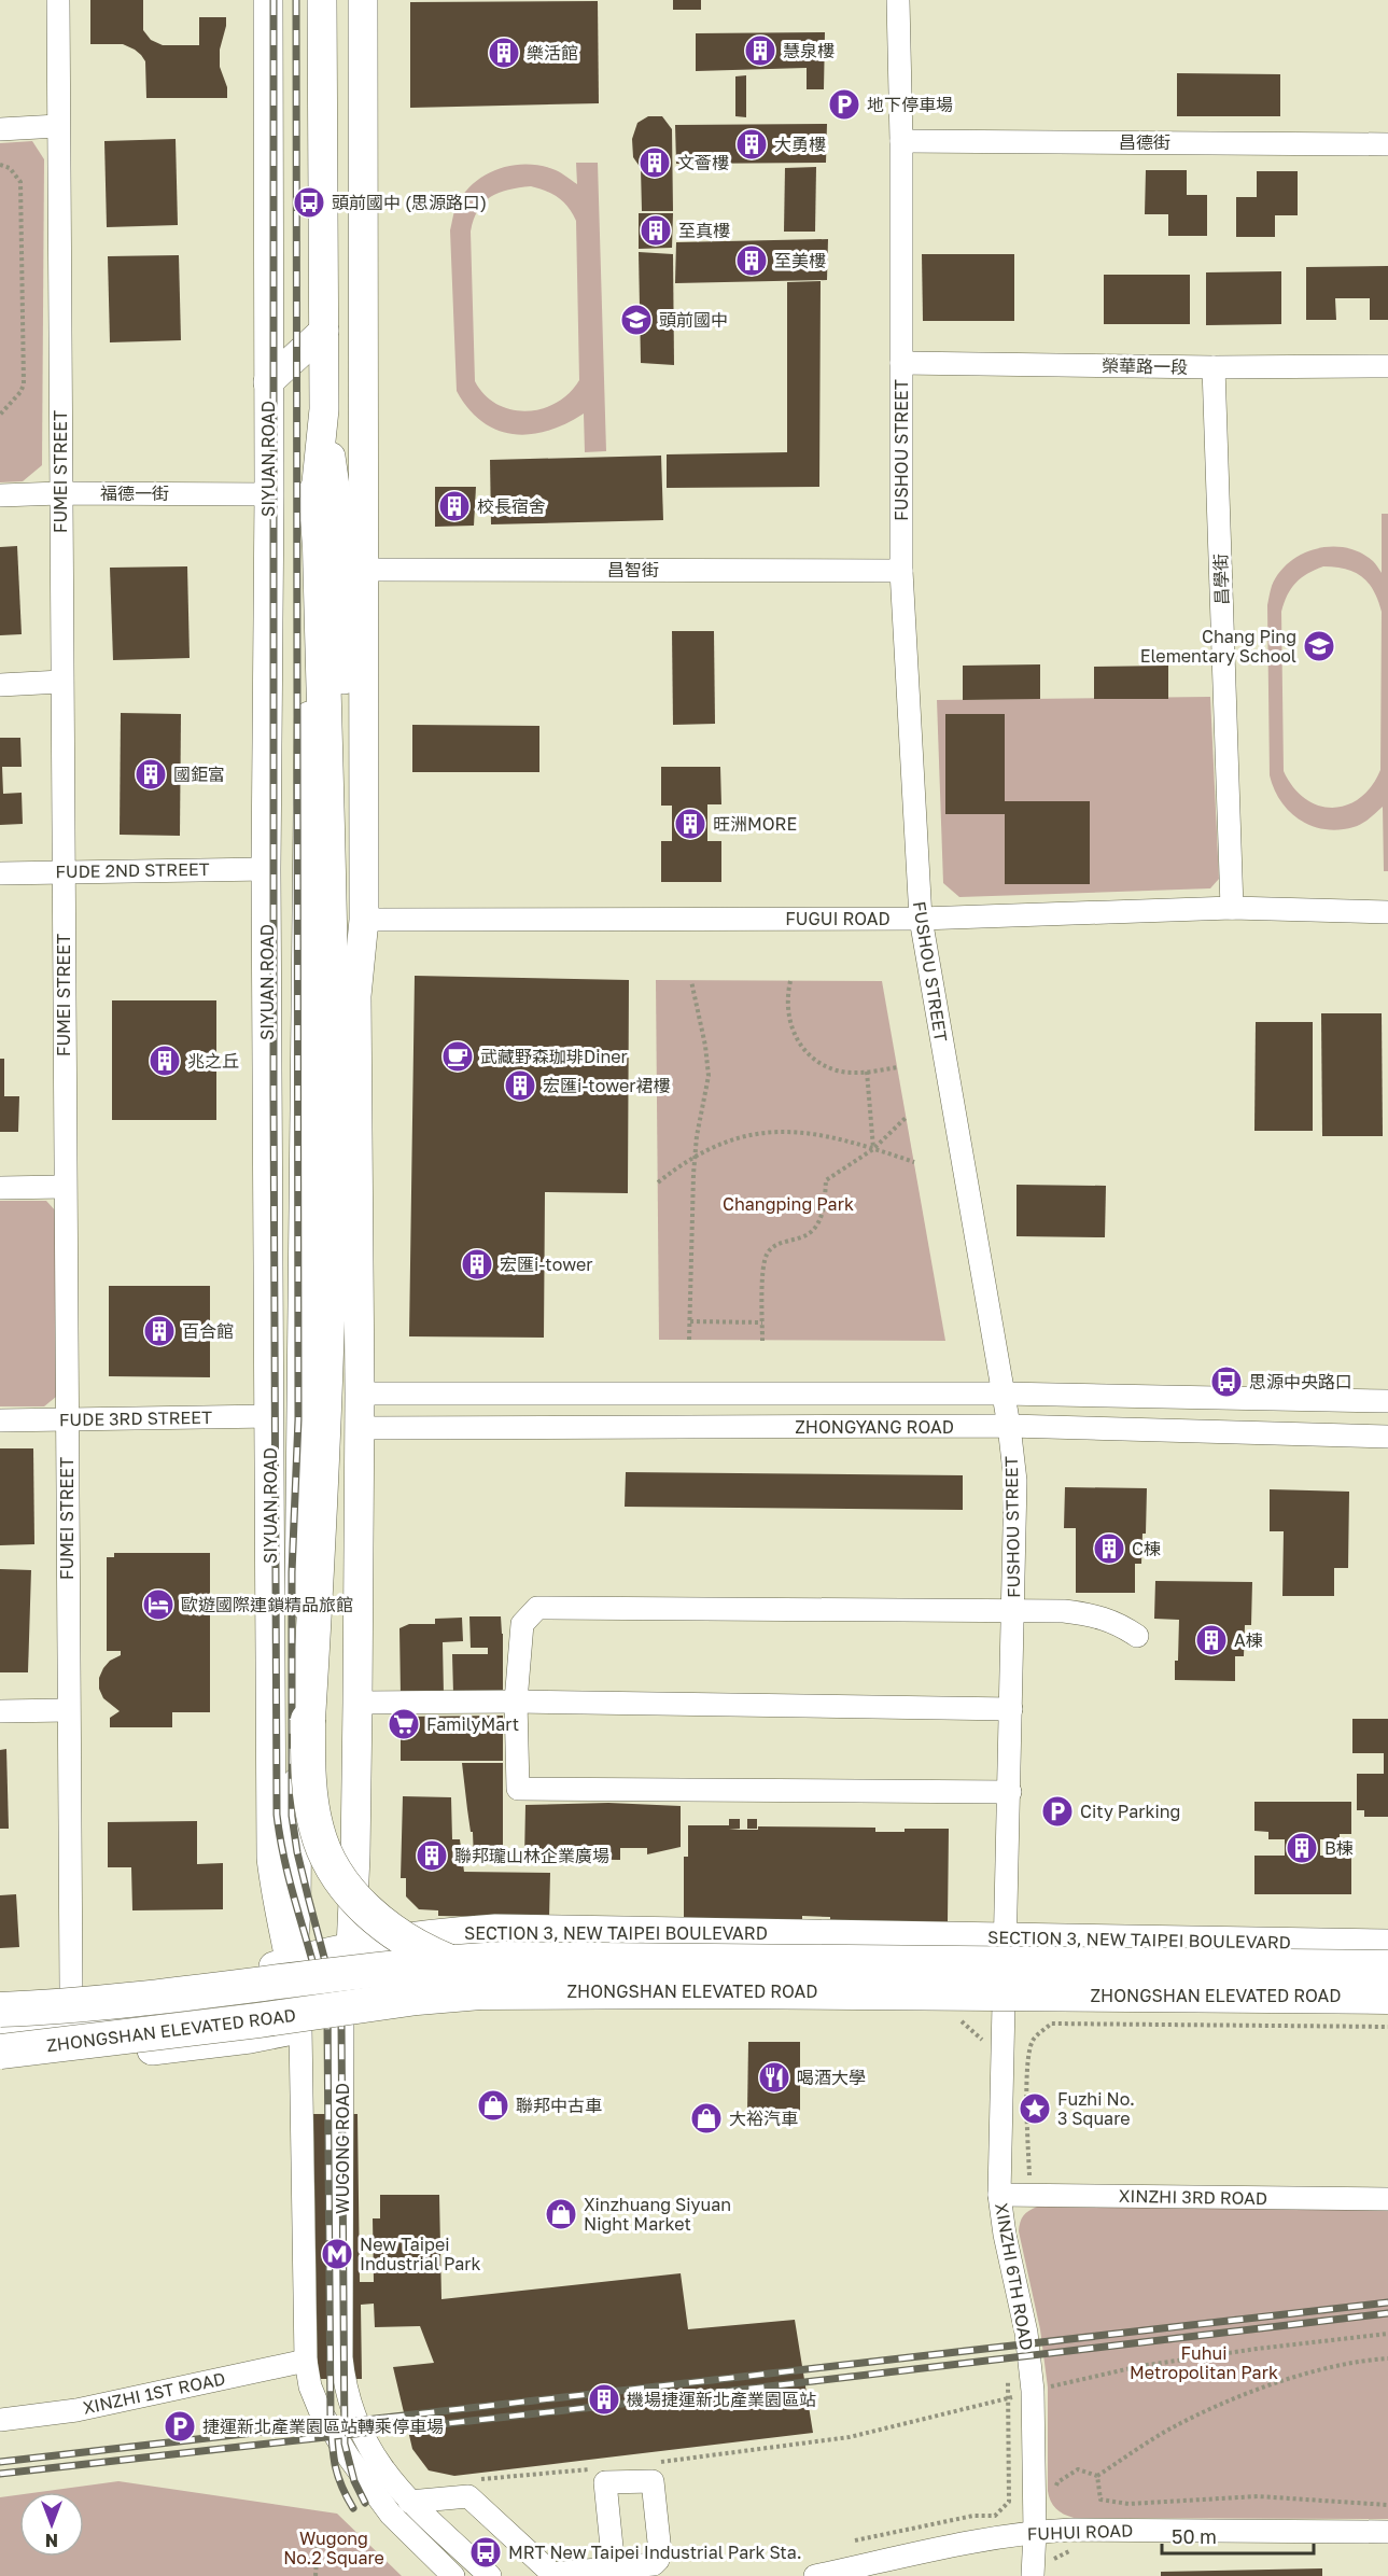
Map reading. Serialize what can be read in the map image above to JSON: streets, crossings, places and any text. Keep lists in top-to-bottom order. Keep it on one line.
{"streets":{"highway":["ZHONGSHAN ELEVATED ROAD"],"main road":["SIYUAN ROAD","SECTION 3, NEW TAIPEI BOULEVARD"],"street":["昌德街","榮華路一段","FUSHOU STREET","FUMEI STREET","福德一街","昌智街","昌學街","FUDE 2ND STREET","FUGUI ROAD","FUDE 3RD STREET","ZHONGYANG ROAD","WUGONG ROAD","XINZHI 3RD ROAD","XINZHI 6TH ROAD","XINZHI 1ST ROAD","FUHUI ROAD"]},"crossings":[["昌德街","FUSHOU STREET"],["榮華路一段","FUSHOU STREET"],["榮華路一段","昌學街"],["FUSHOU STREET","昌智街"],["FUSHOU STREET","FUGUI ROAD"],["FUSHOU STREET","ZHONGYANG ROAD"],["FUSHOU STREET","SECTION 3, NEW TAIPEI BOULEVARD"],["FUSHOU STREET","XINZHI 6TH ROAD"],["SIYUAN ROAD","福德一街"],["SIYUAN ROAD","昌智街"],["SIYUAN ROAD","FUDE 2ND STREET"],["SIYUAN ROAD","FUGUI ROAD"],["SIYUAN ROAD","FUDE 3RD STREET"],["SIYUAN ROAD","ZHONGYANG ROAD"],["SIYUAN ROAD","SECTION 3, NEW TAIPEI BOULEVARD"],["SIYUAN ROAD","WUGONG ROAD"],["FUMEI STREET","福德一街"],["FUMEI STREET","FUDE 2ND STREET"],["FUMEI STREET","FUDE 3RD STREET"],["FUMEI STREET","SECTION 3, NEW TAIPEI BOULEVARD"],["昌學街","FUGUI ROAD"],["SECTION 3, NEW TAIPEI BOULEVARD","XINZHI 6TH ROAD"],["XINZHI 3RD ROAD","XINZHI 6TH ROAD"],["XINZHI 6TH ROAD","FUHUI ROAD"]],"parks":["Changping Park","Fuhui Metropolitan Park","Wugong No.2 Square"],"places":{"building":["慧泉樓","樂活館","大勇樓","文薈樓","至真樓","至美樓","校長宿舍","國鉅富","旺洲MORE","兆之丘","宏匯i-tower裙樓","宏匯i-tower","百合館","C棟","A棟","B棟","聯邦瓏山林企業廣場","機場捷運新北產業園區站"],"parking":["地下停車場","City Parking","捷運新北產業園區站轉乘停車場"],"bus stop":["頭前國中 (思源路口)","思源中央路口","MRT New Taipei Industrial Park Sta."],"school or university":["頭前國中","Chang Ping Elementary School"],"cafe":["武藏野森珈琲Diner"],"hotel":["歐遊國際連鎖精品旅館"],"supermarket":["FamilyMart"],"restaurant":["喝酒大學"],"shop":["聯邦中古車","大裕汽車","Xinzhuang Siyuan Night Market"],"place":["Fuzhi No. 3 Square"],"metro station":["New Taipei Industrial Park"]},"scale_bar":"50 m","north":"bottom"}
